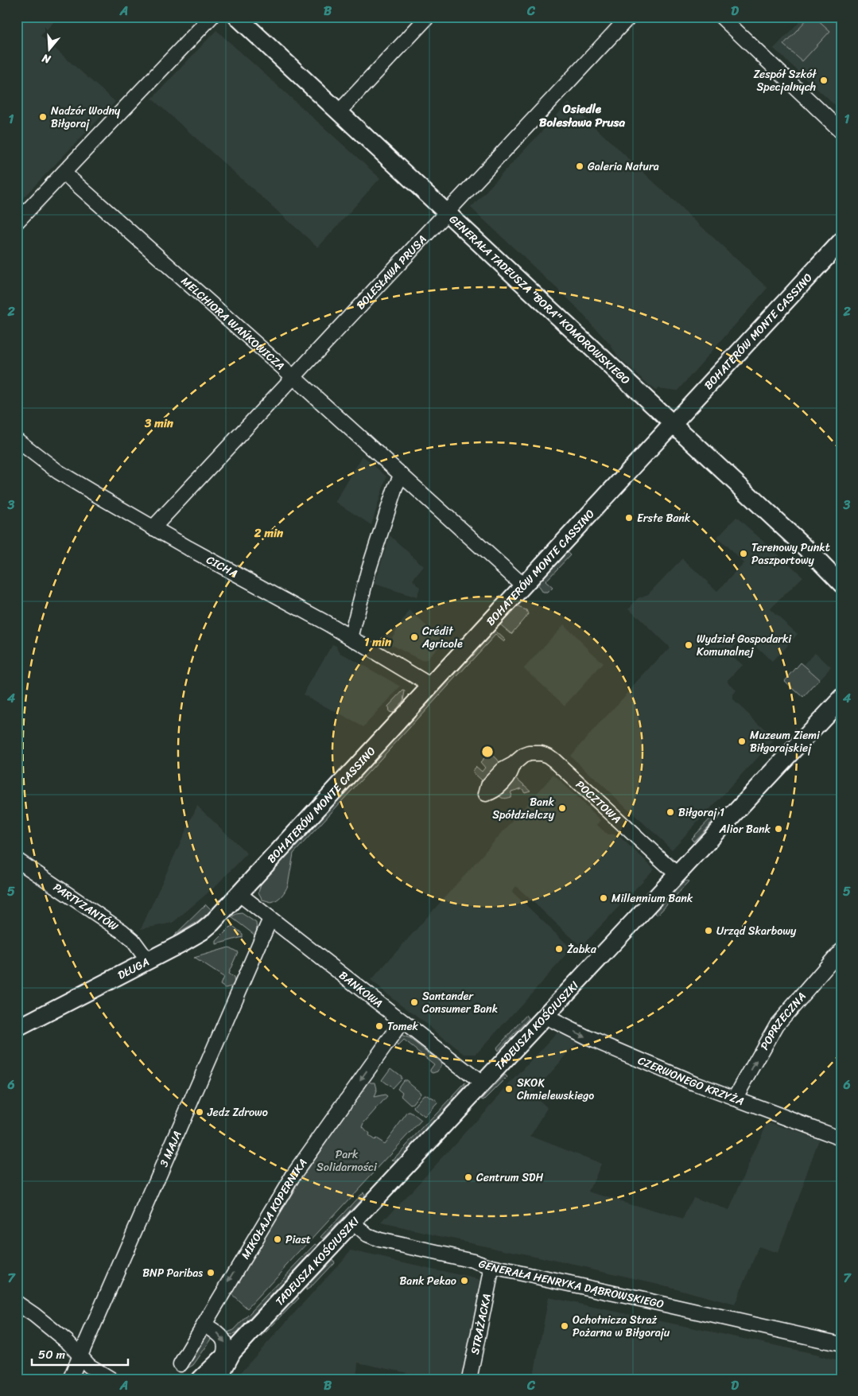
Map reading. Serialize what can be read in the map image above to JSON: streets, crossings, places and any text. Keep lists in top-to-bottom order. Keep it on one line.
{"streets":{"street":["BOLESŁAWA PRUSA","GENERAŁA TADEUSZA \"BORA\" KOMOROWSKIEGO","MELCHIORA WAŃKOWICZA","BOHATERÓW MONTE CASSINO","CICHA","POCZTOWA","PARTYZANTÓW","DŁUGA","BANKOWA","POPRZECZNA","TADEUSZA KOŚCIUSZKI","CZERWONEGO KRZYŻA","3 MAJA","MIKOŁAJA KOPERNIKA","GENERAŁA HENRYKA DĄBROWSKIEGO","STRAŻACKA"]},"crossings":[["BOLESŁAWA PRUSA","GENERAŁA TADEUSZA \"BORA\" KOMOROWSKIEGO"],["BOLESŁAWA PRUSA","MELCHIORA WAŃKOWICZA"],["BOLESŁAWA PRUSA","CICHA"],["GENERAŁA TADEUSZA \"BORA\" KOMOROWSKIEGO","BOHATERÓW MONTE CASSINO"],["MELCHIORA WAŃKOWICZA","BOHATERÓW MONTE CASSINO"],["BOHATERÓW MONTE CASSINO","CICHA"],["BOHATERÓW MONTE CASSINO","DŁUGA"],["BOHATERÓW MONTE CASSINO","BANKOWA"],["POCZTOWA","TADEUSZA KOŚCIUSZKI"],["PARTYZANTÓW","DŁUGA"],["DŁUGA","BANKOWA"],["BANKOWA","TADEUSZA KOŚCIUSZKI"],["BANKOWA","3 MAJA"],["BANKOWA","MIKOŁAJA KOPERNIKA"],["POPRZECZNA","CZERWONEGO KRZYŻA"],["TADEUSZA KOŚCIUSZKI","CZERWONEGO KRZYŻA"],["TADEUSZA KOŚCIUSZKI","GENERAŁA HENRYKA DĄBROWSKIEGO"],["GENERAŁA HENRYKA DĄBROWSKIEGO","STRAŻACKA"]],"one_way":["POPRZECZNA","CZERWONEGO KRZYŻA","MIKOŁAJA KOPERNIKA"],"districts":["Osiedle Bolesława Prusa"],"parks":["Park Solidarności"],"places":["Zespół Szkół Specjalnych","Nadzór Wodny Biłgoraj","Galeria Natura","Erste Bank","Terenowy Punkt Paszportowy","Crédit Agricole","Wydział Gospodarki Komunalnej","Muzeum Ziemi Biłgorajskiej","Bank Spółdzielczy","Biłgoraj 1","Alior Bank","Millennium Bank","Urząd Skarbowy","Żabka","Santander Consumer Bank","Tomek","SKOK Chmielewskiego","Jedz Zdrowo","Centrum SDH","Piast","BNP Paribas","Bank Pekao","Ochotnicza Straż Pożarna w Biłgoraju"],"scale_bar":"50 m","north":"bottom","grid":{"columns":["A","B","C","D"],"rows":["1","2","3","4","5","6","7"]},"rings":["3 min","2 min","1 min"]}
